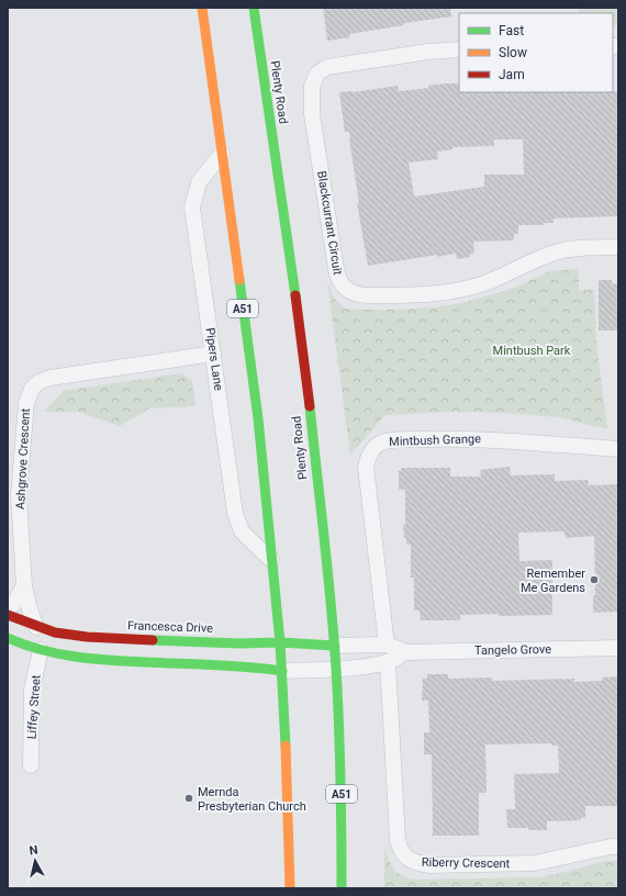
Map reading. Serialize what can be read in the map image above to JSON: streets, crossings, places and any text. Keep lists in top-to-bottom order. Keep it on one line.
{"streets":{"main road":["Plenty Road","A51","Francesca Drive"],"street":["Blackcurrant Circuit","Pipers Lane","Mintbush Grange","Ashgrove Crescent","Tangelo Grove","Liffey Street","Riberry Crescent"]},"crossings":[["Plenty Road","Francesca Drive"],["Plenty Road","Tangelo Grove"],["A51","Pipers Lane"],["A51","Francesca Drive"],["A51","Tangelo Grove"],["Pipers Lane","Ashgrove Crescent"],["Mintbush Grange","Tangelo Grove"],["Ashgrove Crescent","Francesca Drive"],["Francesca Drive","Tangelo Grove"],["Tangelo Grove","Riberry Crescent"]],"parks":["Mintbush Park"],"places":["Remember Me Gardens","Mernda Presbyterian Church"],"legend":["Fast","Slow","Jam"],"north":"top"}
